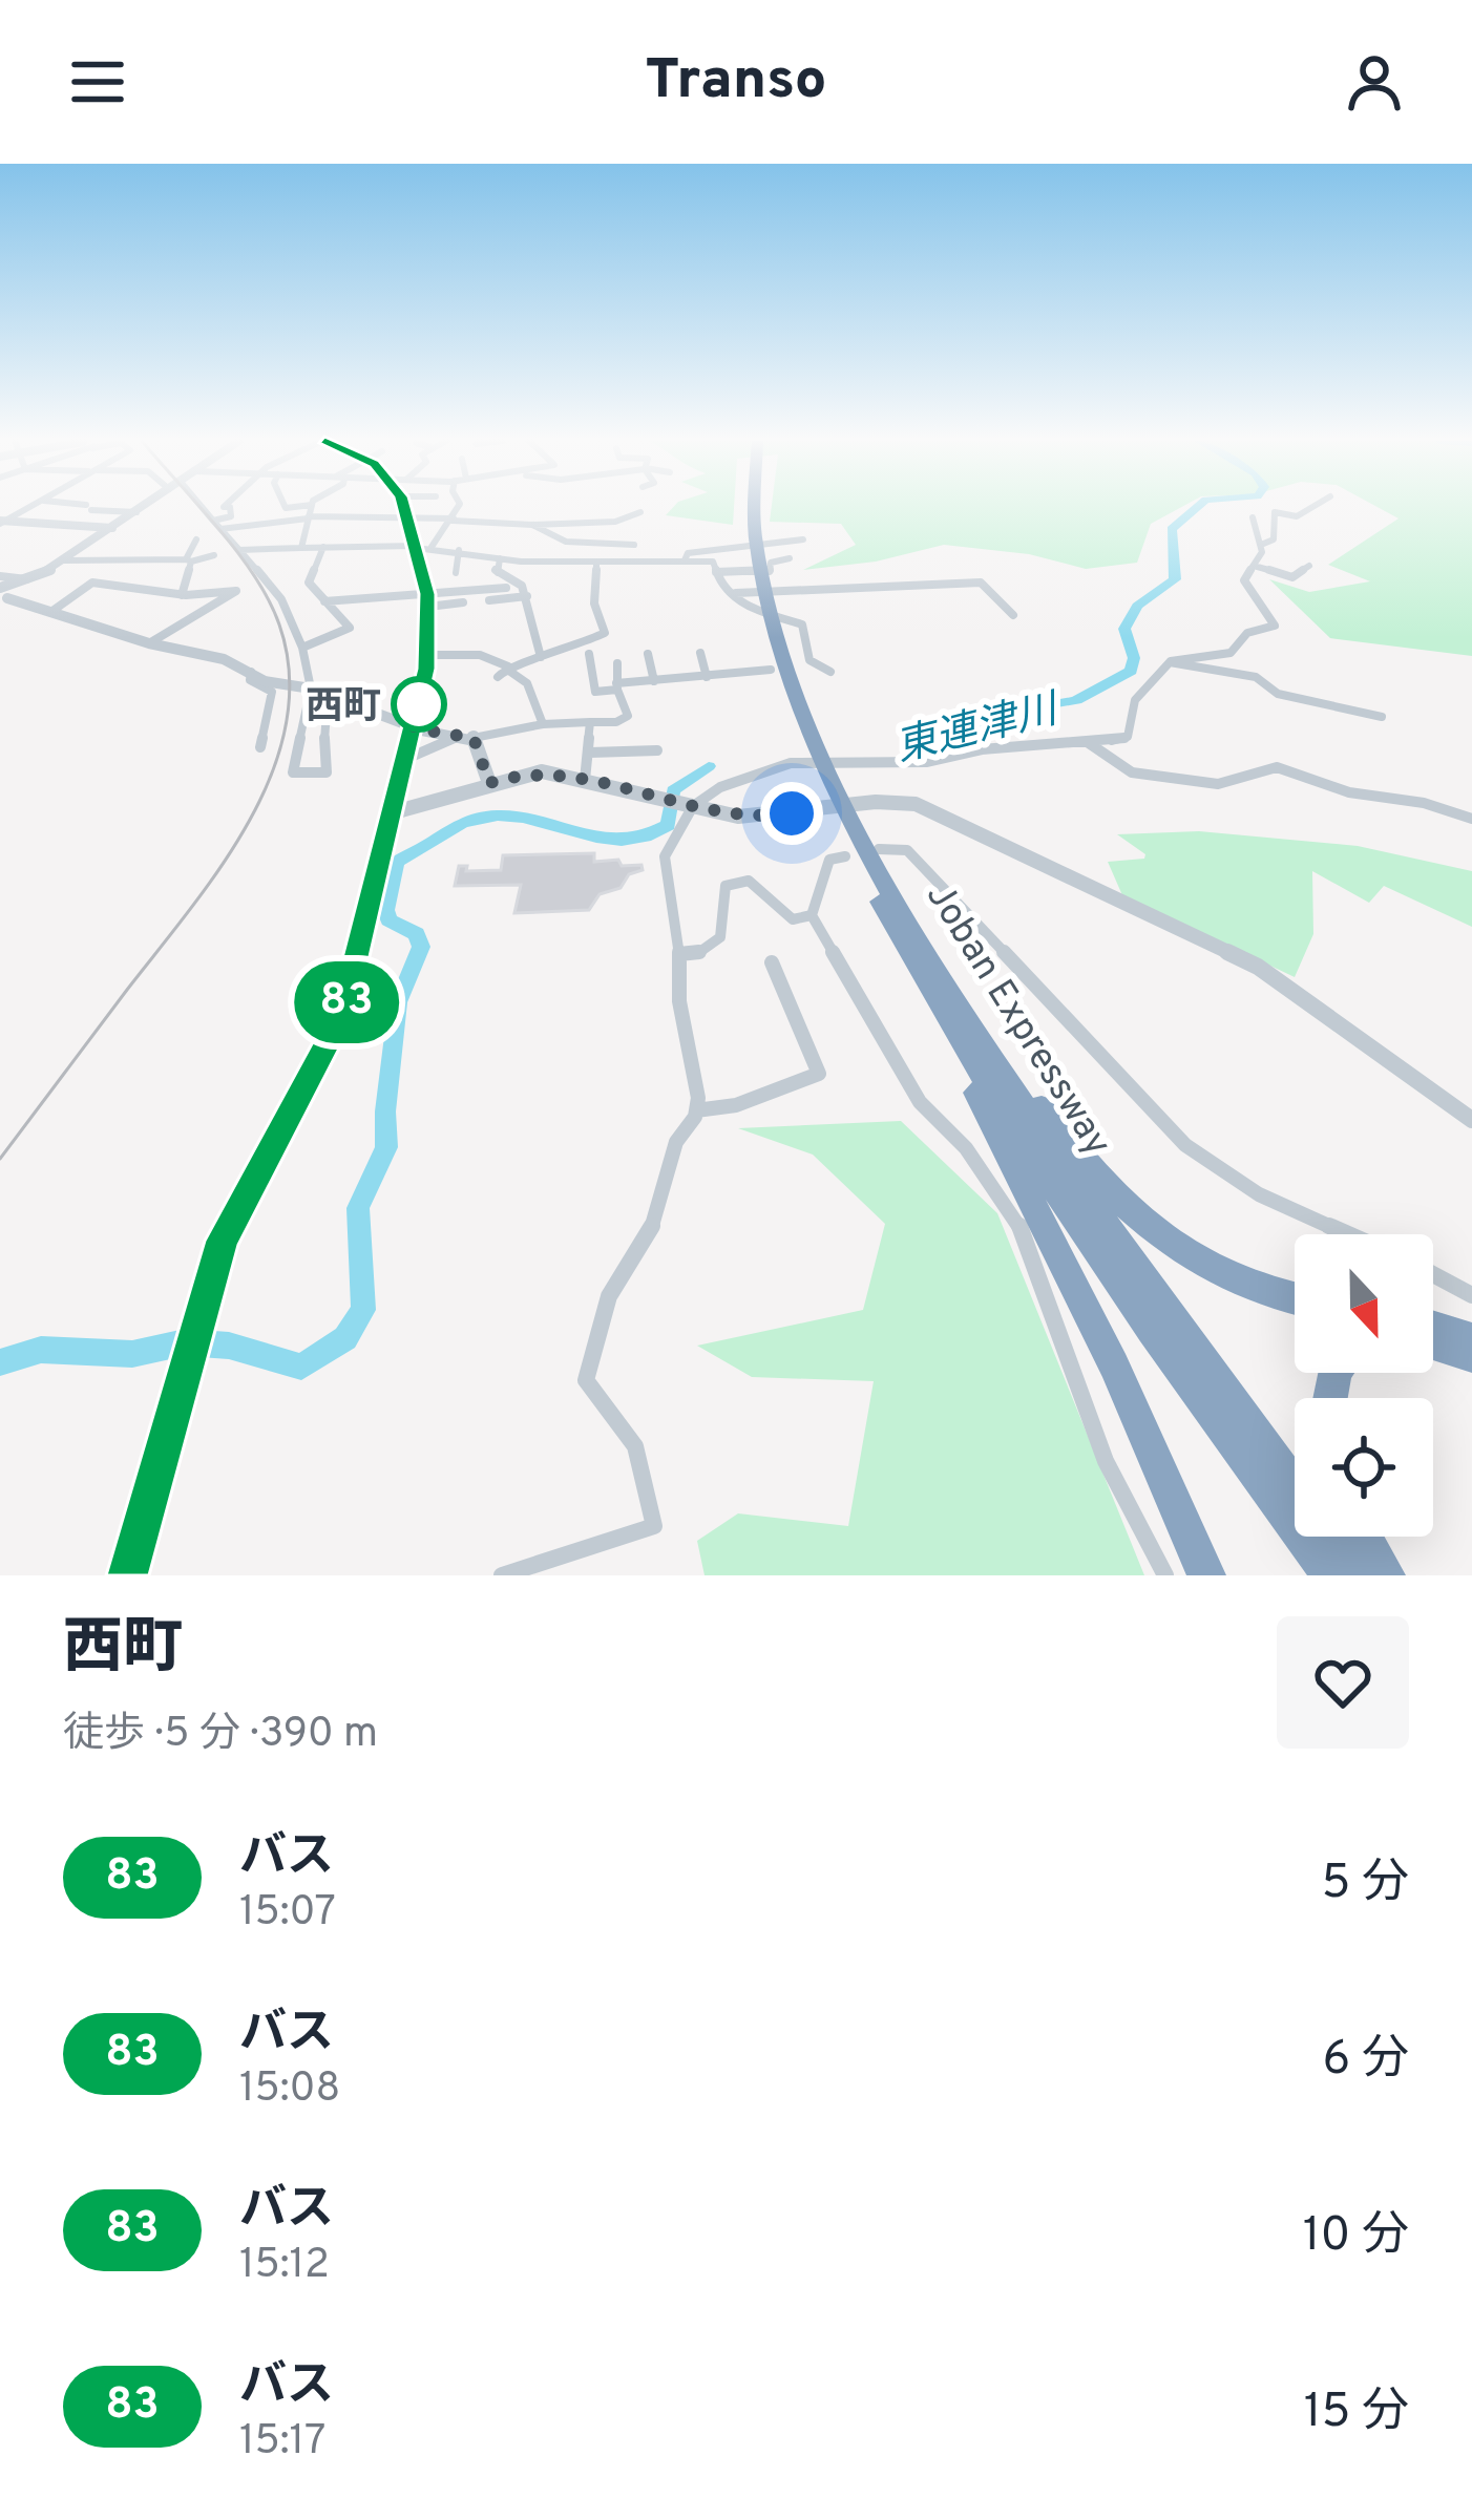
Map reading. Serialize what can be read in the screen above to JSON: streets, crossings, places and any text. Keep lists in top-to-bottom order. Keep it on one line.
{"streets":{"highway":["Joban Expressway"]},"water":["東連津川"],"places":["西町"],"lines":["bus line 83"],"north":"bottom","page":{"header":"Transo","on_map":"83","heading":["西町","徒歩 · 5 分 · 390 m"],"list":[{"mark":"83","name":"バス","note":"15:07","value":"5 分"},{"mark":"83","name":"バス","note":"15:08","value":"6 分"},{"mark":"83","name":"バス","note":"15:12","value":"10 分"},{"mark":"83","name":"バス","note":"15:17","value":"15 分"}]}}
